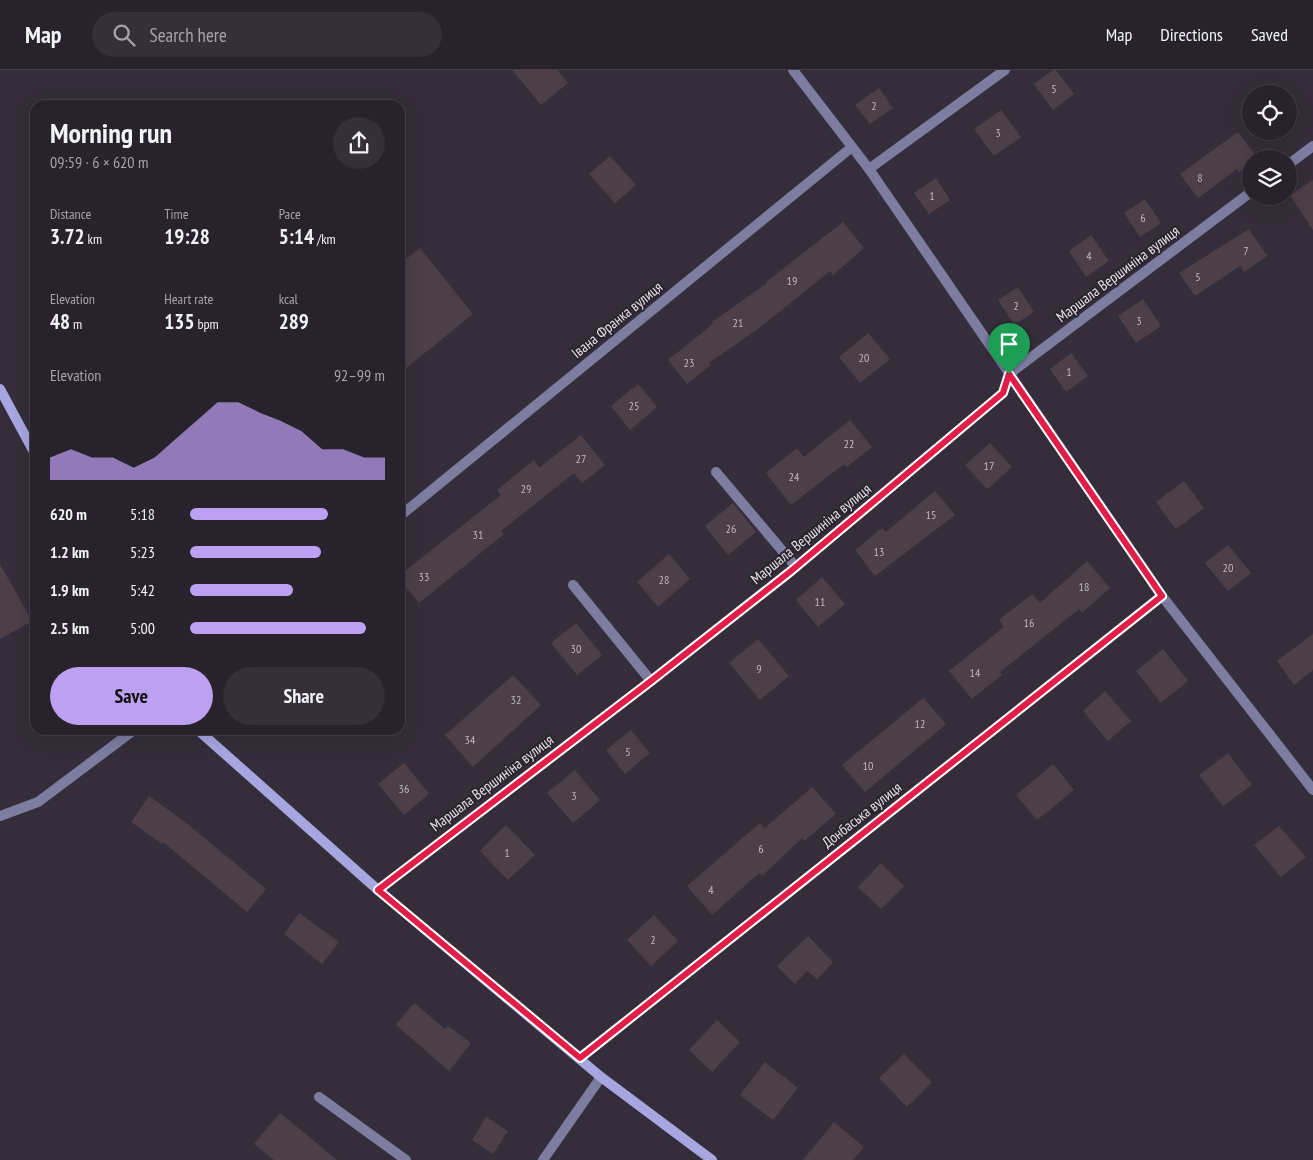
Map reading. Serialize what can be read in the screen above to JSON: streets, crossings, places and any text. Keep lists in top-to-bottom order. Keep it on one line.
{"streets":{"street":["Маршала Вершиніна вулиця","Івана Франка вулиця","Донбаська вулиця"]},"house_numbers":["5","2","3","8","1","6","7","4","5","19","2","3","21","20","23","1","25","22","27","17","24","29","15","26","31","13","20","33","28","18","11","16","30","9","14","32","12","34","5","10","36","3","6","1","4","2"],"page":{"header":"Map","search":"Search here","nav":["Map","Directions","Saved"],"heading":["Morning run","09:59 · 6 × 620 m"],"stats":[["Distance","3.72 km"],["Time","19:28"],["Pace","5:14 /km"],["Elevation","48 m"],["Heart rate","135 bpm"],["kcal","289"]],"chart":["Elevation","92–99 m"],"list":[{"name":"620 m","note":"5:18"},{"name":"1.2 km","note":"5:23"},{"name":"1.9 km","note":"5:42"},{"name":"2.5 km","note":"5:00"}],"buttons":["Save","Share"]}}
